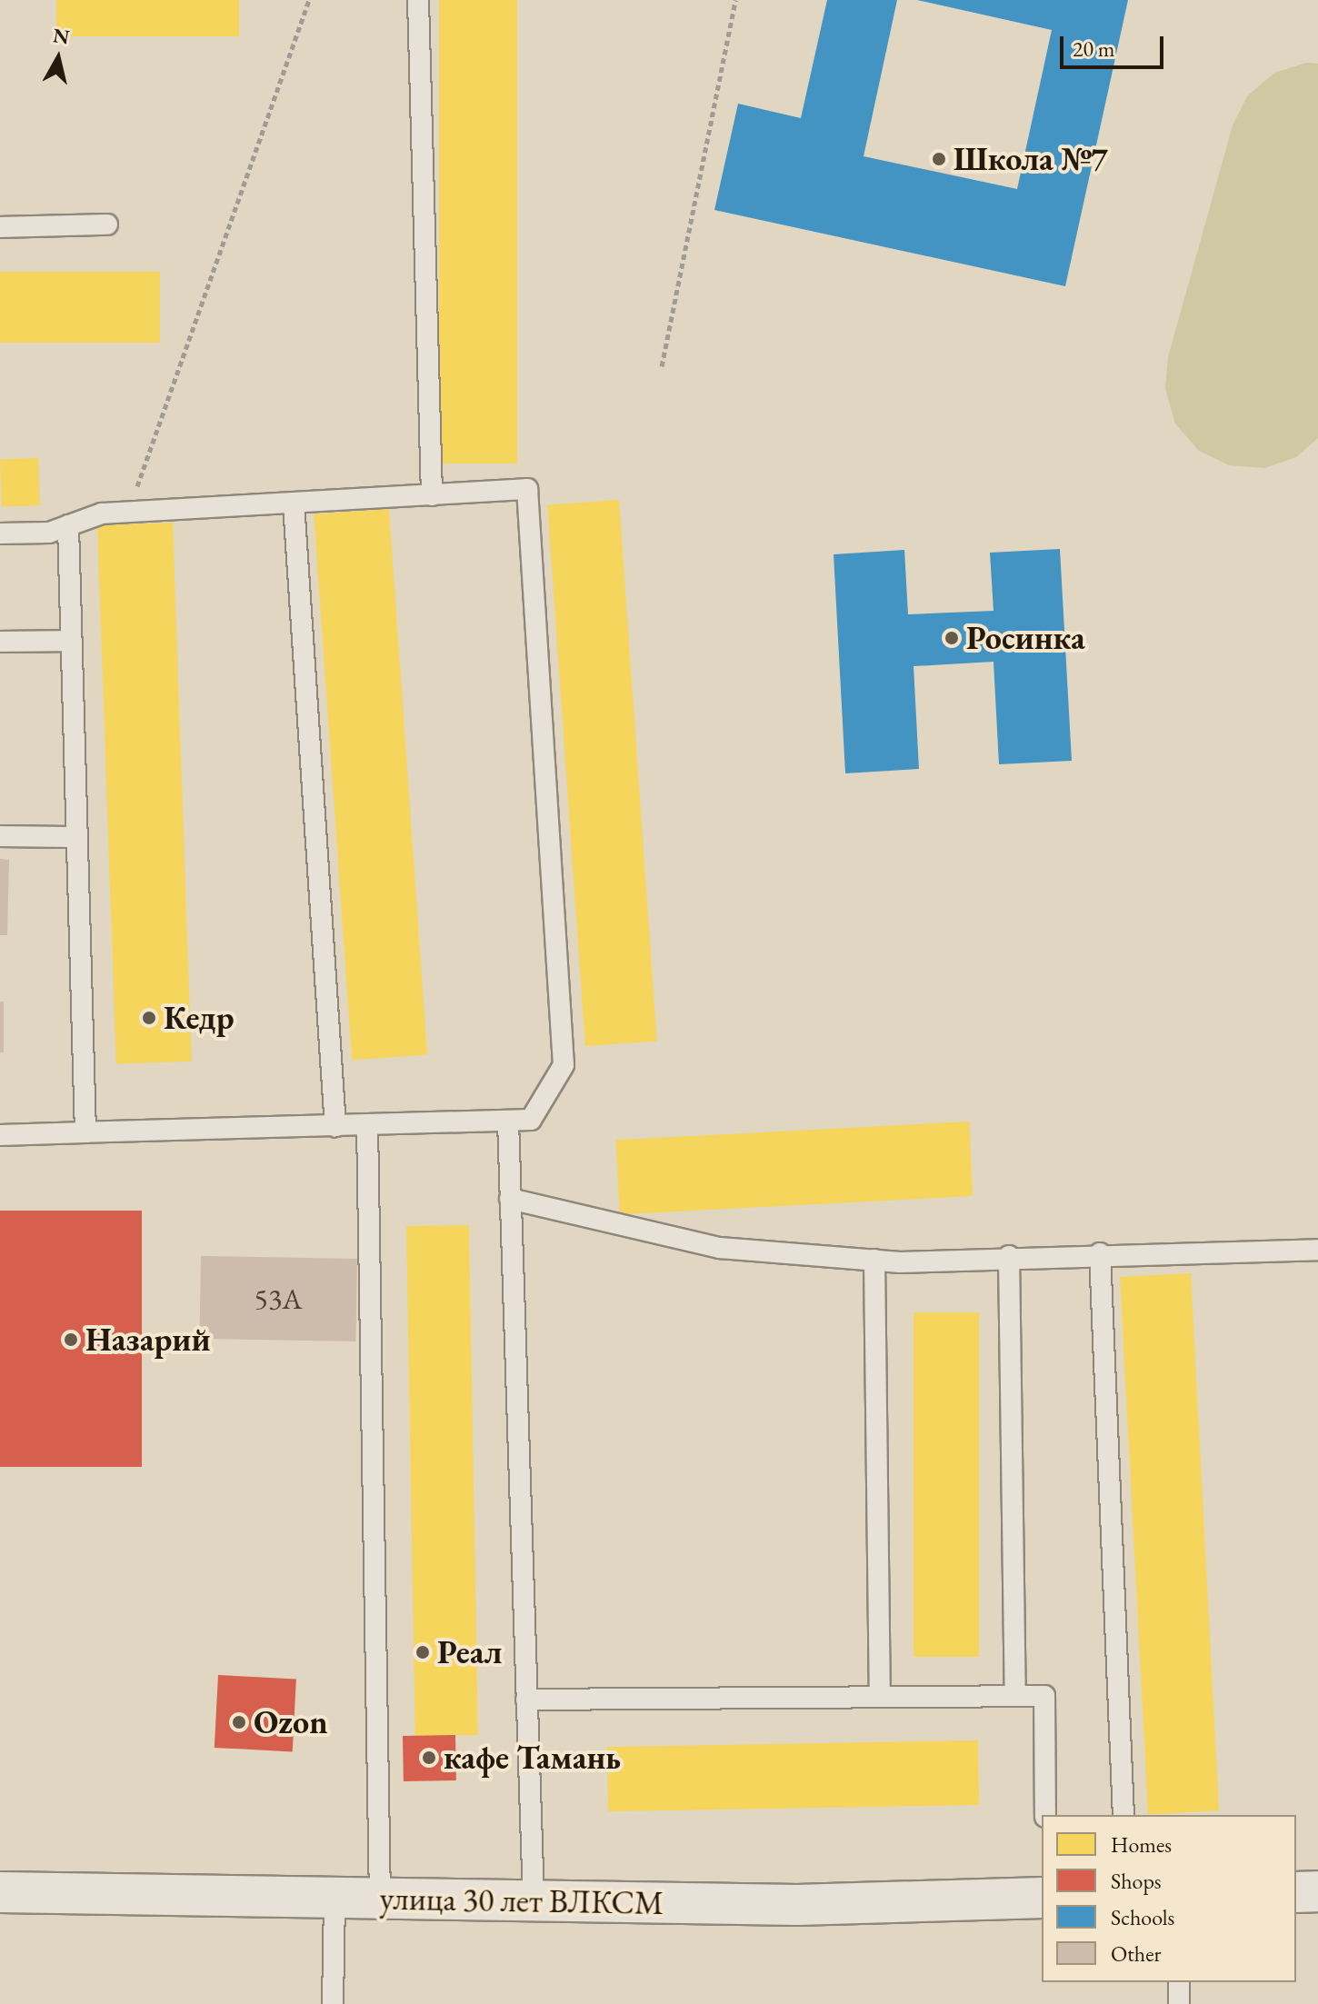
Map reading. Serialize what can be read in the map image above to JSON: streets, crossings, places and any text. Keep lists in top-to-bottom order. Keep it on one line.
{"streets":{"street":["улица 30 лет ВЛКСМ"]},"places":["Школа №7","Росинка","Кедр","Назарий","Реал","Ozon","кафе Тамань"],"house_numbers":["53А"],"legend":["Homes","Shops","Schools","Other"],"scale_bar":"20 m","north":"top"}
